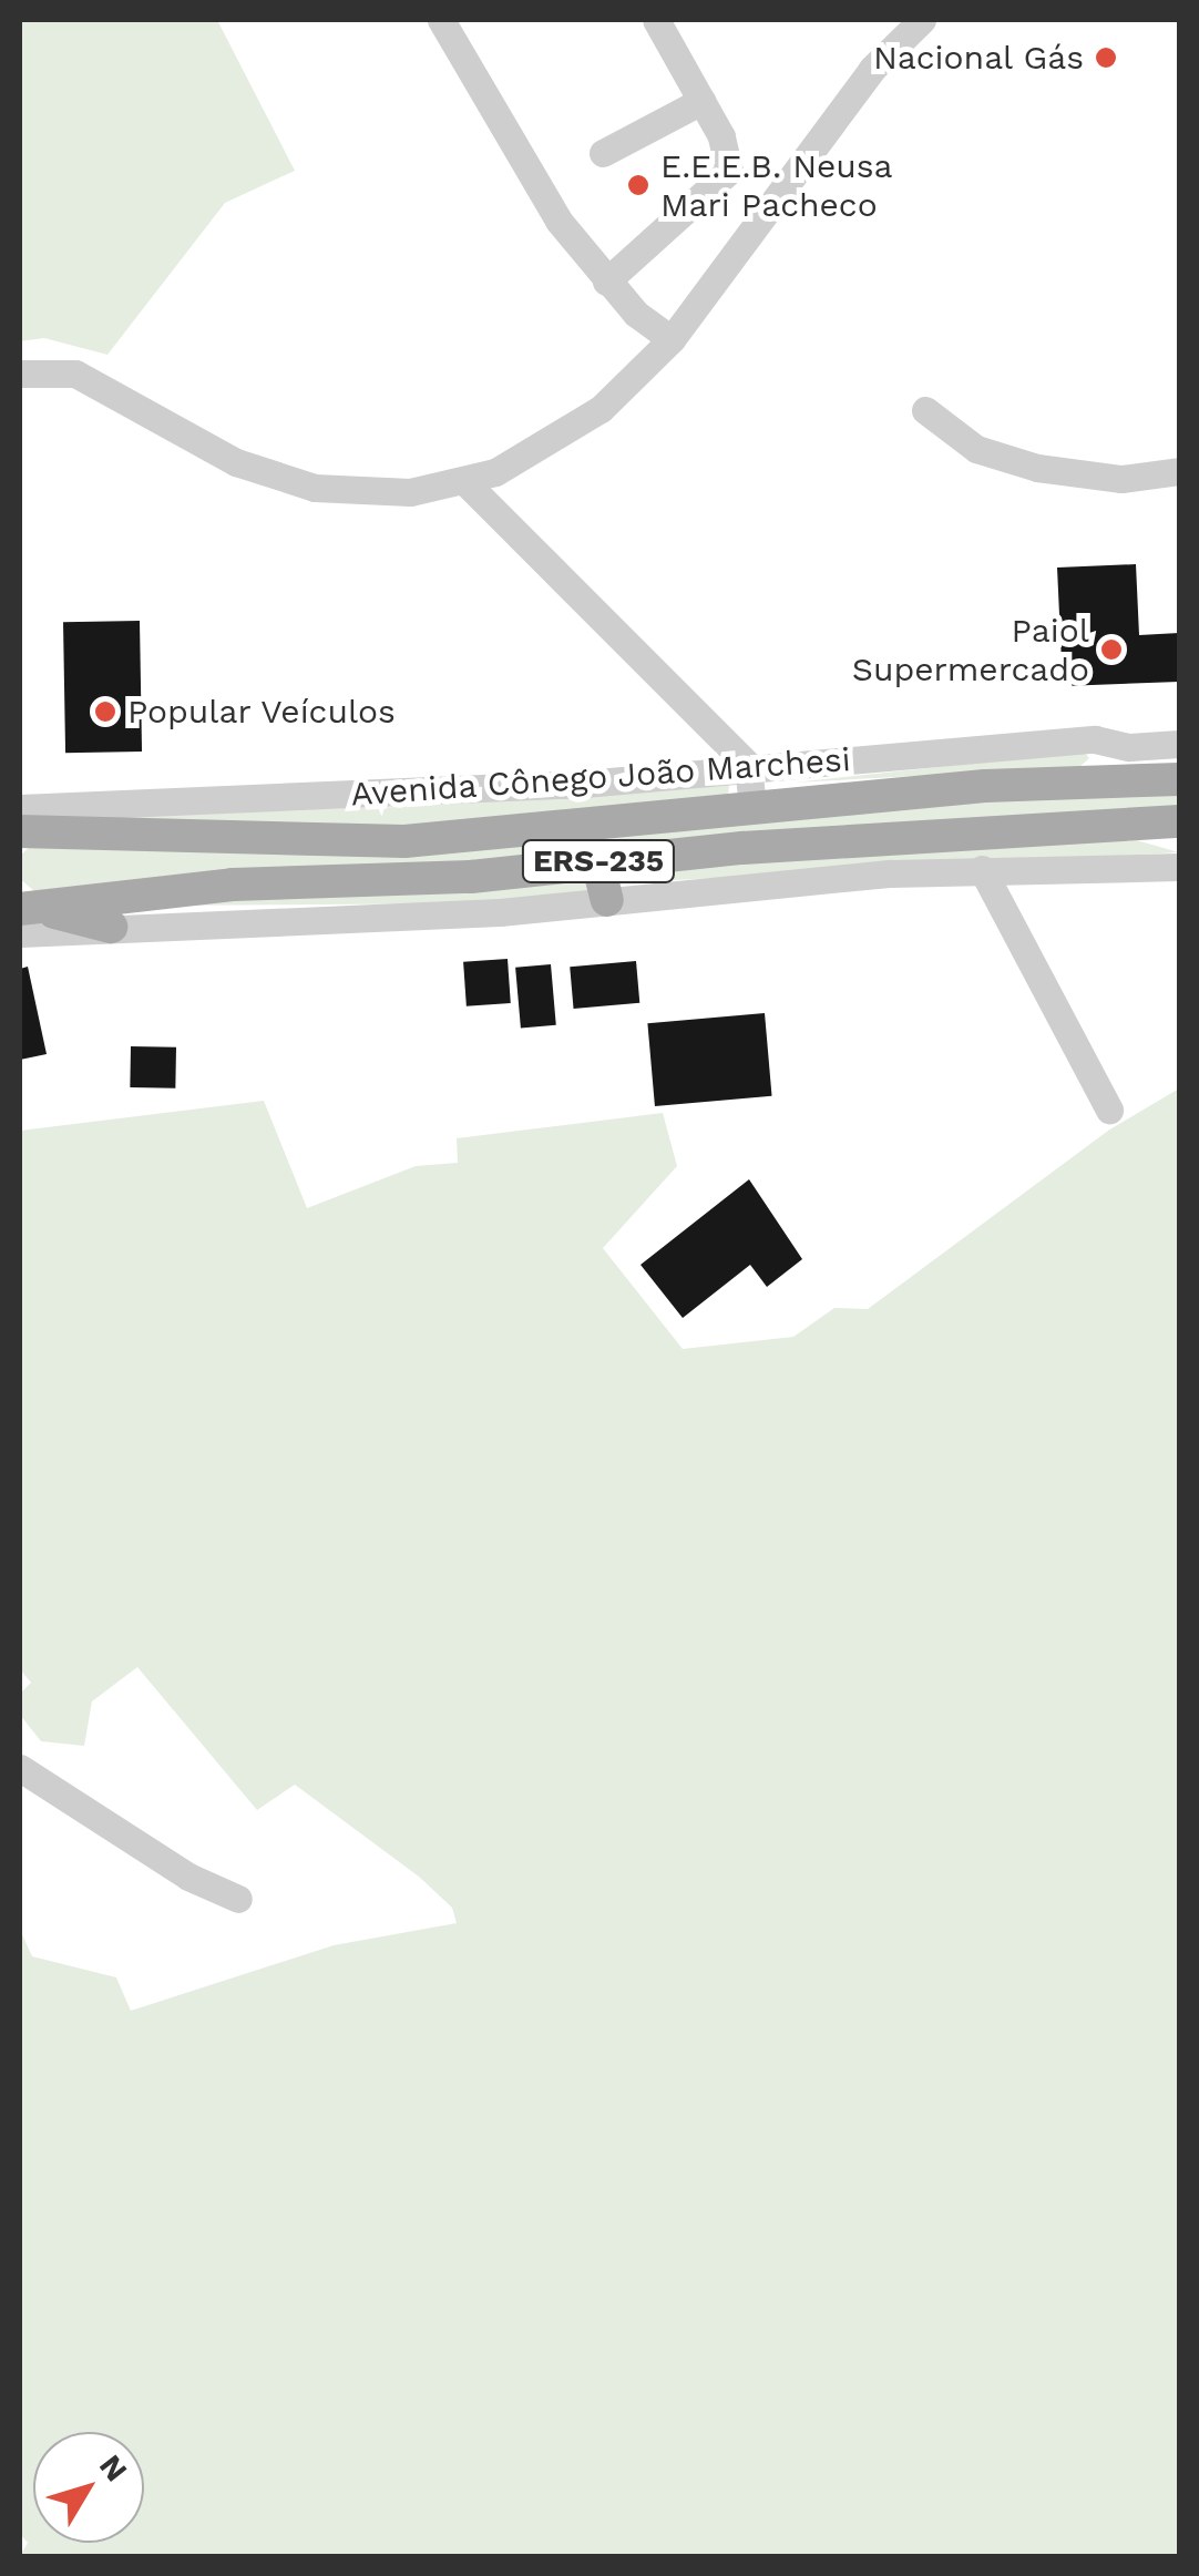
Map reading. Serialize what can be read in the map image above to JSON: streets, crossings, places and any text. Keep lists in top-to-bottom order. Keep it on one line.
{"streets":{"main road":["Avenida Cônego João Marchesi","ERS-235"]},"places":["Nacional Gás","E.E.E.B. Neusa Mari Pacheco","Paiol Supermercado","Popular Veículos"],"north":"top right"}
